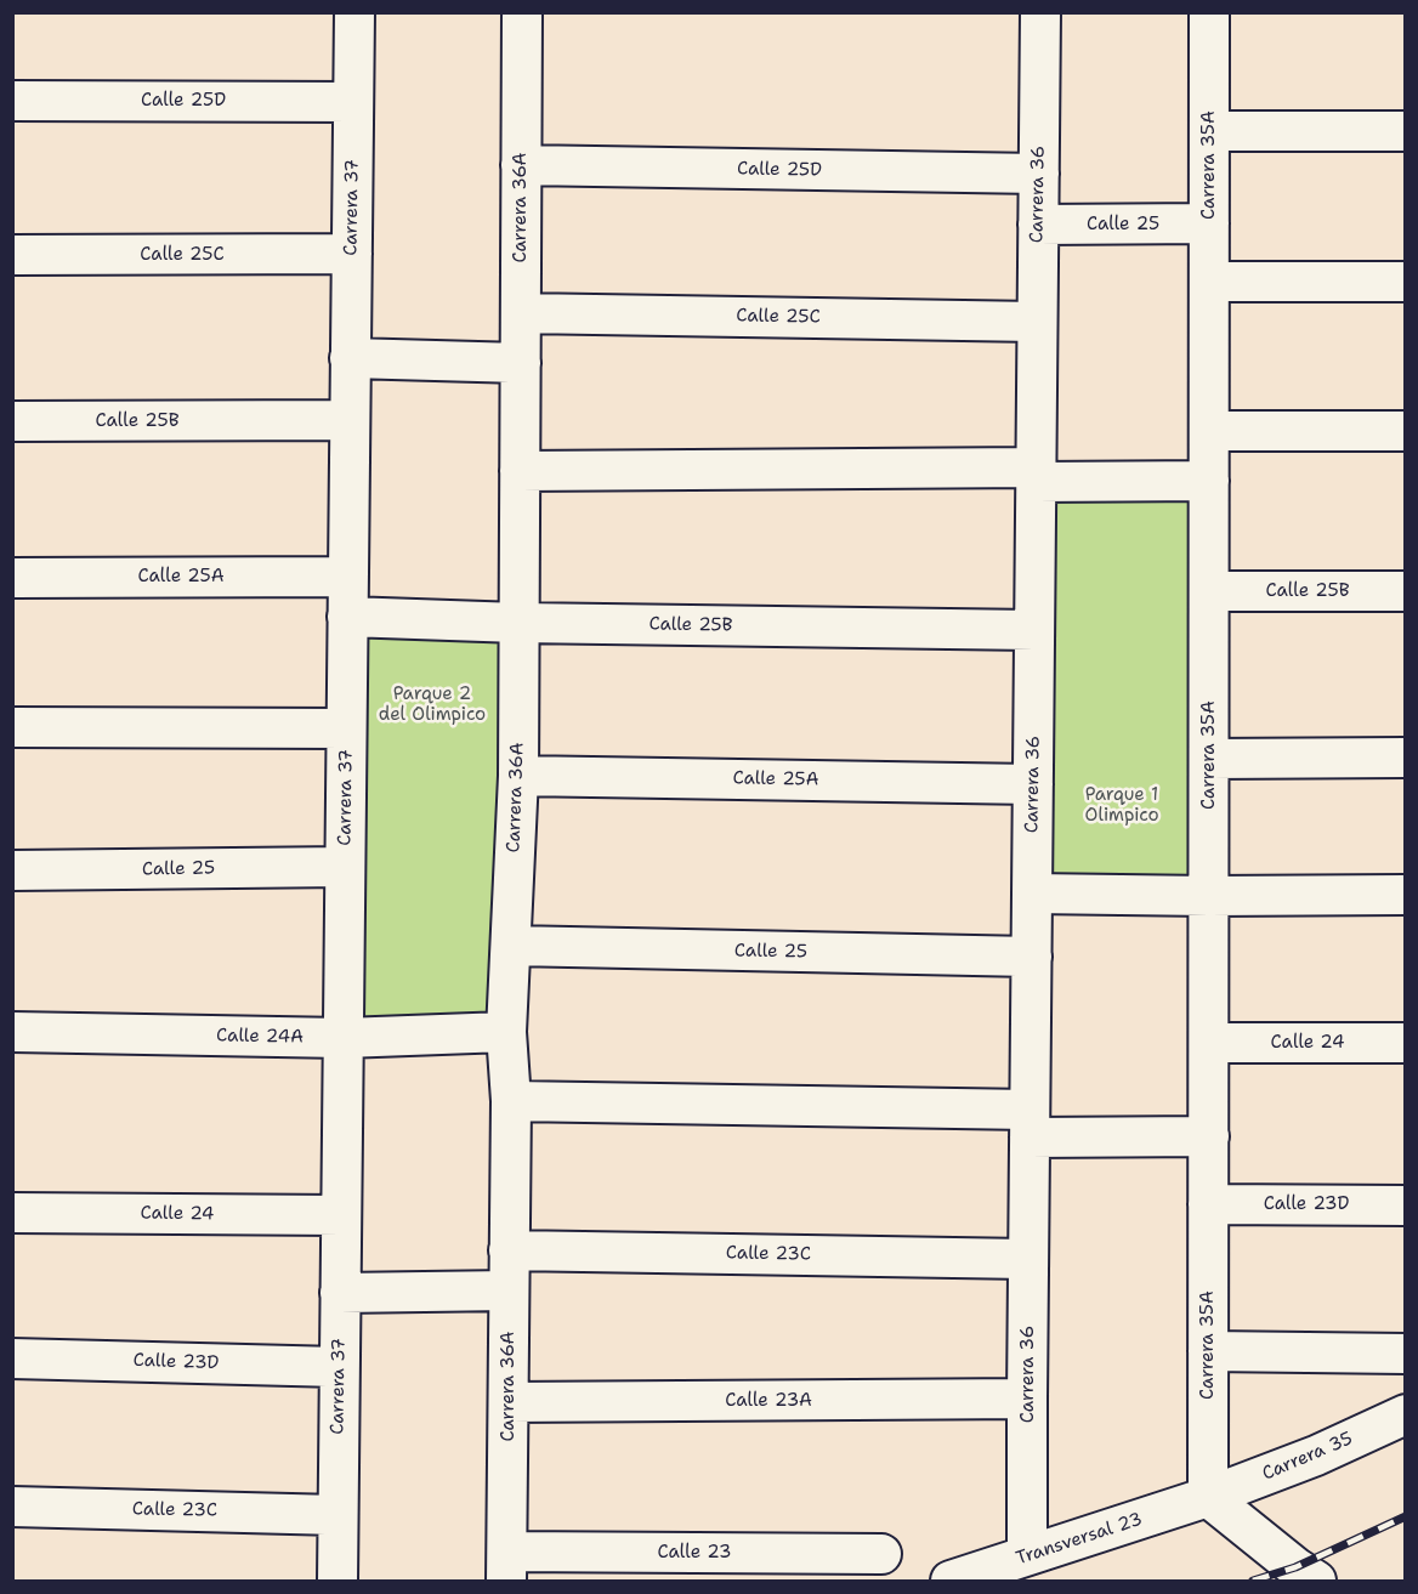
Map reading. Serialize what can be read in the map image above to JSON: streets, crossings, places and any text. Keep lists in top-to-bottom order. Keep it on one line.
{"streets":{"street":["Calle 25D","Carrera 35A","Carrera 36","Carrera 37","Carrera 36A","Calle 25","Calle 25C","Calle 25B","Calle 25A","Calle 24A","Calle 24","Calle 23D","Calle 23C","Calle 23A","Carrera 35","Transversal 23","Calle 23"]},"crossings":[["Calle 25D","Carrera 36"],["Calle 25D","Carrera 37"],["Calle 25D","Carrera 36A"],["Carrera 35A","Calle 25"],["Carrera 35A","Calle 25B"],["Carrera 35A","Calle 24"],["Carrera 35A","Calle 23D"],["Carrera 35A","Carrera 35"],["Carrera 35A","Transversal 23"],["Carrera 36","Calle 25"],["Carrera 36","Calle 25C"],["Carrera 36","Calle 25B"],["Carrera 36","Calle 25A"],["Carrera 36","Calle 23C"],["Carrera 36","Calle 23A"],["Carrera 36","Transversal 23"],["Carrera 37","Calle 25"],["Carrera 37","Calle 25C"],["Carrera 37","Calle 25B"],["Carrera 37","Calle 25A"],["Carrera 37","Calle 24A"],["Carrera 37","Calle 24"],["Carrera 37","Calle 23D"],["Carrera 37","Calle 23C"],["Carrera 36A","Calle 25"],["Carrera 36A","Calle 25C"],["Carrera 36A","Calle 25B"],["Carrera 36A","Calle 25A"],["Carrera 36A","Calle 24A"],["Carrera 36A","Calle 23C"],["Carrera 36A","Calle 23A"],["Carrera 36A","Calle 23"],["Carrera 35","Transversal 23"]],"parks":["Parque 2 del Olimpico","Parque 1 Olimpico"]}
